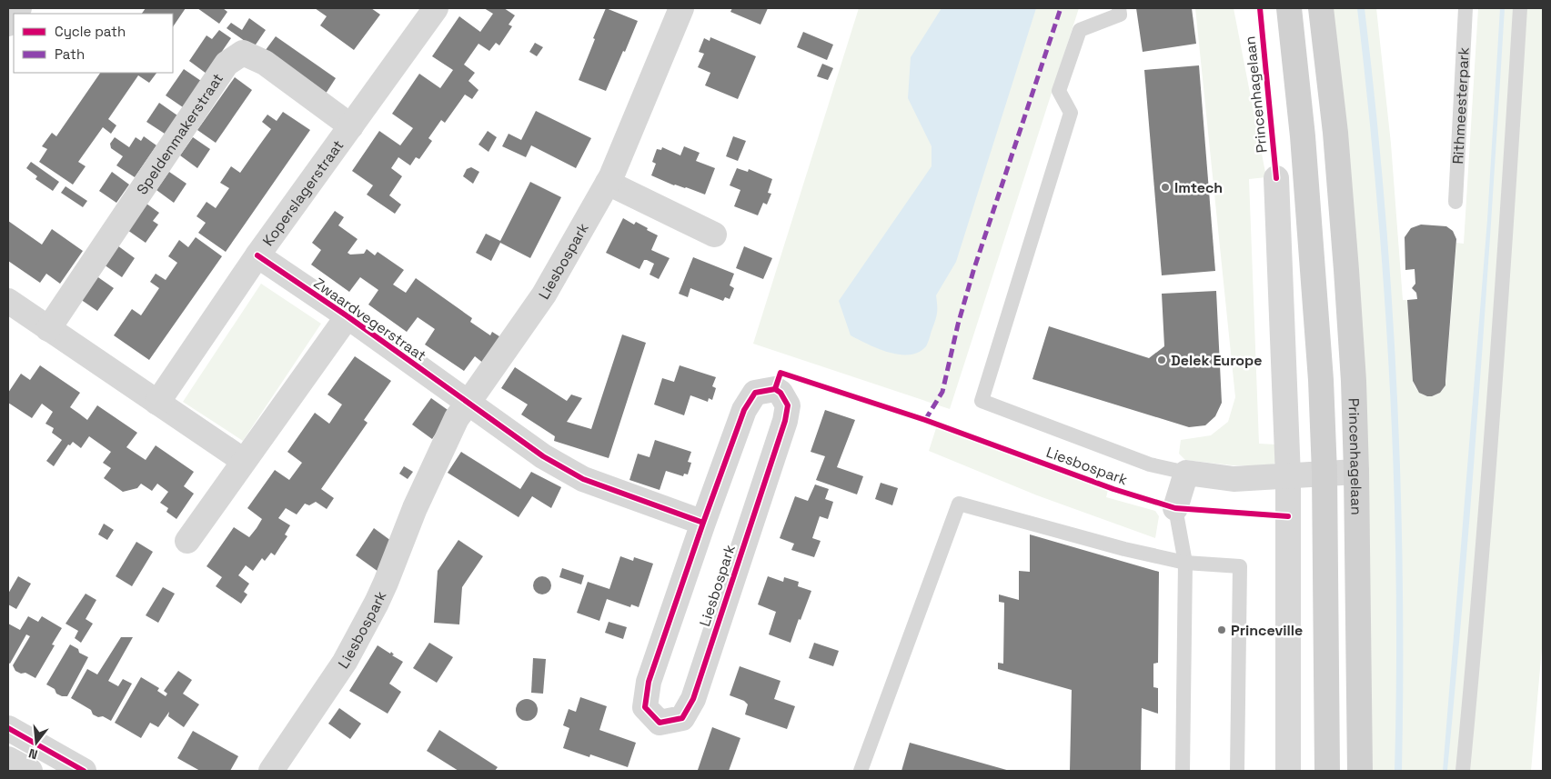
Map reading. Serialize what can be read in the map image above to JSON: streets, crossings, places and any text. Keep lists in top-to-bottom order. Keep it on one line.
{"streets":{"main road":["Princenhagelaan"],"street":["Speldenmakerstraat","Koperslagerstraat","Liesbospark","Zwaardvegerstraat"],"lane":["Rithmeesterpark"]},"crossings":[["Speldenmakerstraat","Koperslagerstraat"],["Koperslagerstraat","Zwaardvegerstraat"],["Liesbospark","Zwaardvegerstraat"]],"places":["Imtech","Delek Europe","Princeville"],"legend":["Cycle path","Path"],"north":"bottom"}
